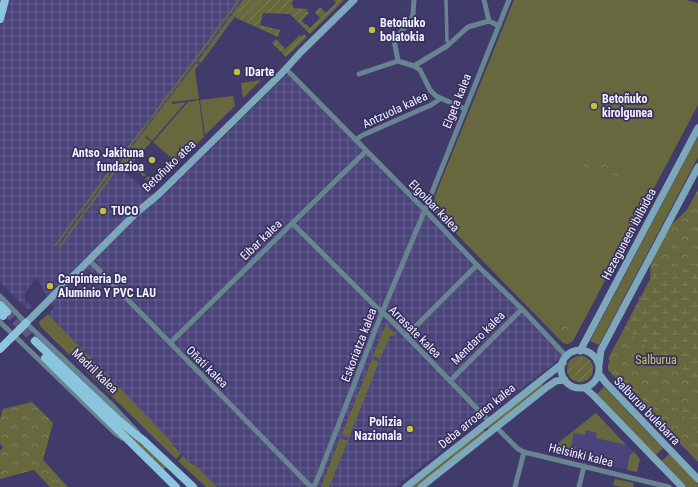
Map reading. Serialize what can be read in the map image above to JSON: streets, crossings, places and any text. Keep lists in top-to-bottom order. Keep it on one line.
{"streets":{"main road":["Betoñuko atea","Hezeguneen ibilbidea","Madril kalea","Salburua bulebarra","Deba arroaren kalea"],"street":["Elgeta kalea","Antzuola kalea","Elgoibar kalea","Eibar kalea","Arrasate kalea","Mendaro kalea","Eskoriatza kalea","Oñati kalea","Helsinki kalea"]},"crossings":[["Elgeta kalea","Antzuola kalea"],["Elgeta kalea","Elgoibar kalea"],["Elgeta kalea","Eskoriatza kalea"],["Antzuola kalea","Elgoibar kalea"],["Betoñuko atea","Elgoibar kalea"],["Betoñuko atea","Oñati kalea"],["Betoñuko atea","Madril kalea"],["Elgoibar kalea","Hezeguneen ibilbidea"],["Elgoibar kalea","Eibar kalea"],["Elgoibar kalea","Mendaro kalea"],["Elgoibar kalea","Eskoriatza kalea"],["Elgoibar kalea","Salburua bulebarra"],["Elgoibar kalea","Deba arroaren kalea"],["Hezeguneen ibilbidea","Salburua bulebarra"],["Hezeguneen ibilbidea","Deba arroaren kalea"],["Eibar kalea","Arrasate kalea"],["Eibar kalea","Oñati kalea"],["Arrasate kalea","Mendaro kalea"],["Arrasate kalea","Eskoriatza kalea"],["Arrasate kalea","Deba arroaren kalea"],["Eskoriatza kalea","Oñati kalea"],["Salburua bulebarra","Deba arroaren kalea"],["Deba arroaren kalea","Helsinki kalea"]],"parks":["Salburua"],"places":["Betoñuko bolatokia","IDarte","Betoñuko kirolgunea","Antso Jakituna fundazioa","TUCO","Carpinteria De Aluminio Y PVC LAU","Polizia Nazionala"]}
